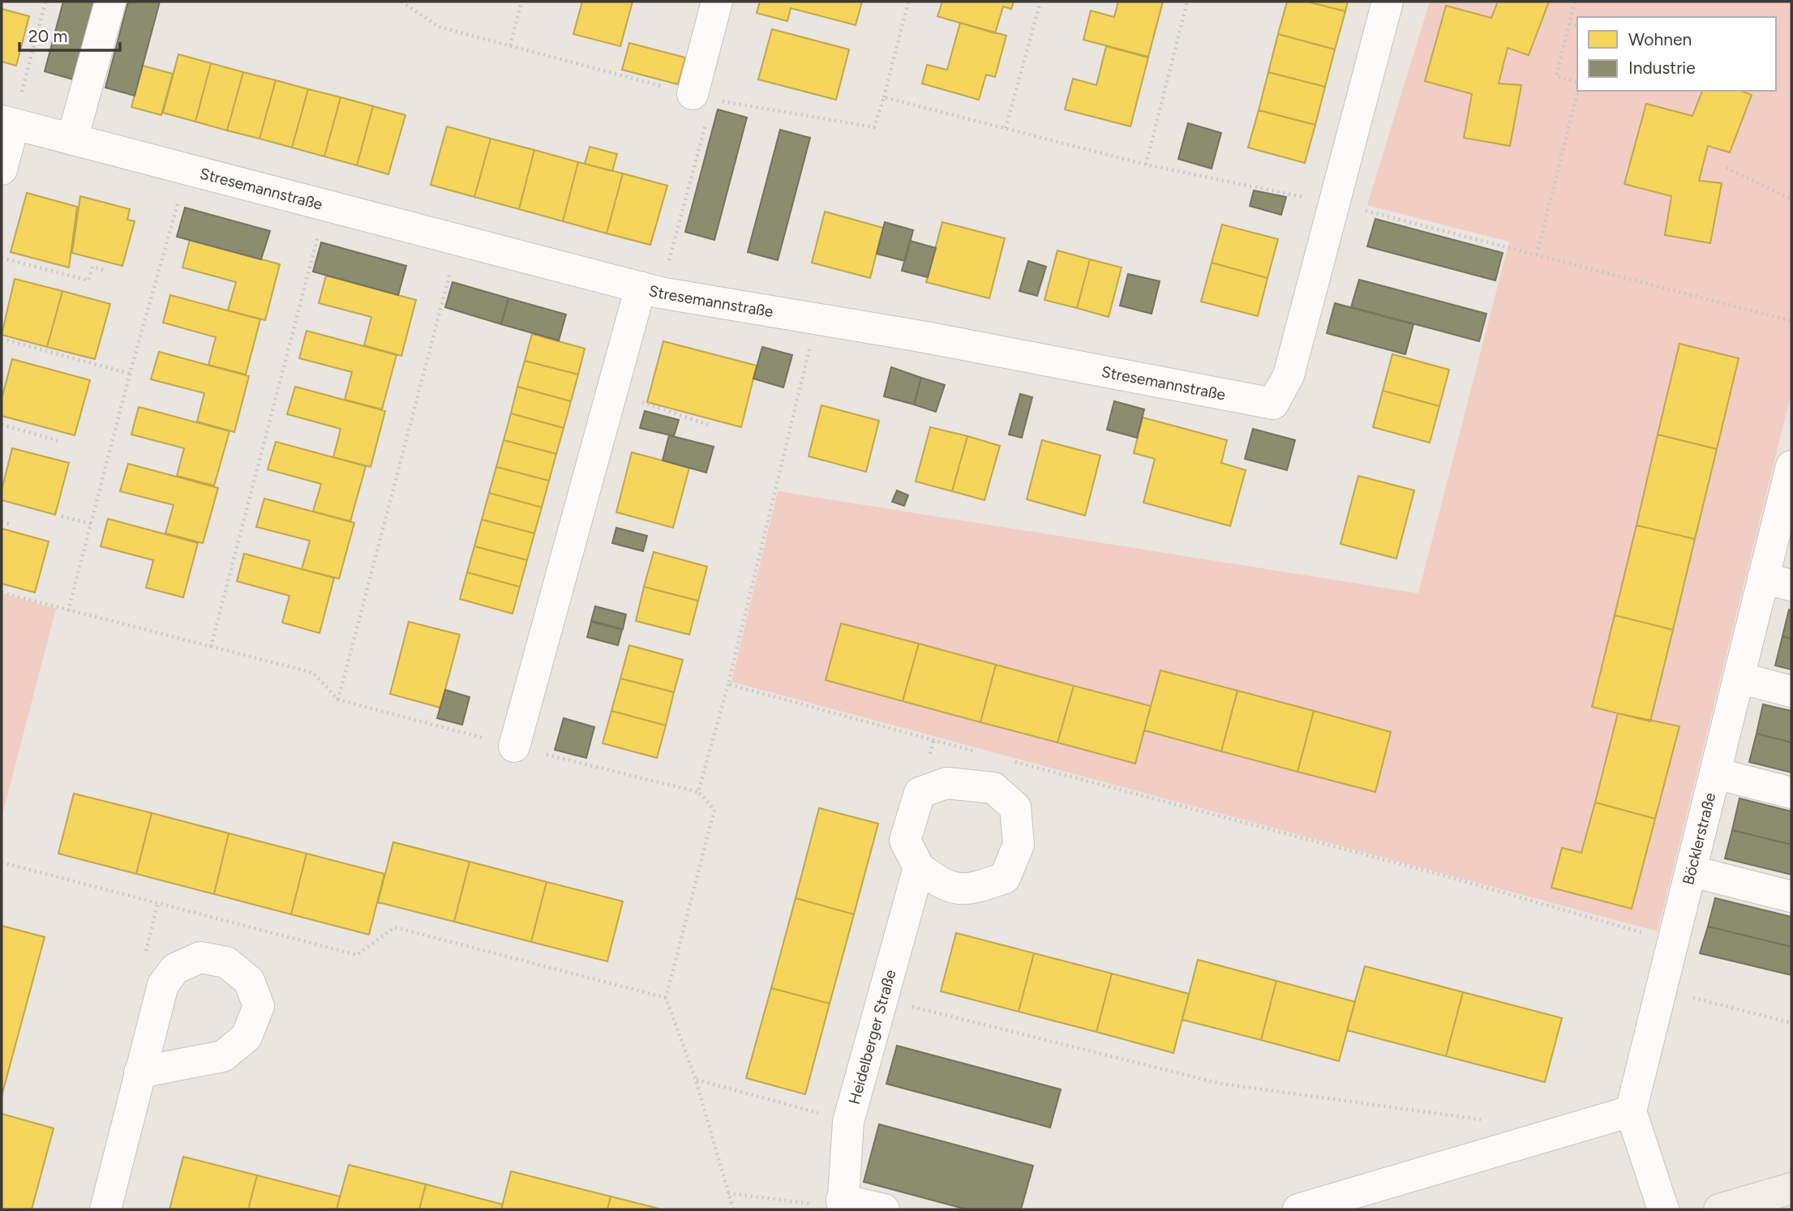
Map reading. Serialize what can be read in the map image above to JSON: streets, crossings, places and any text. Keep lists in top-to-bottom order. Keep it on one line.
{"streets":{"street":["Stresemannstraße","Böcklerstraße","Heidelberger Straße"]},"legend":["Wohnen","Industrie"],"scale_bar":"20 m"}
